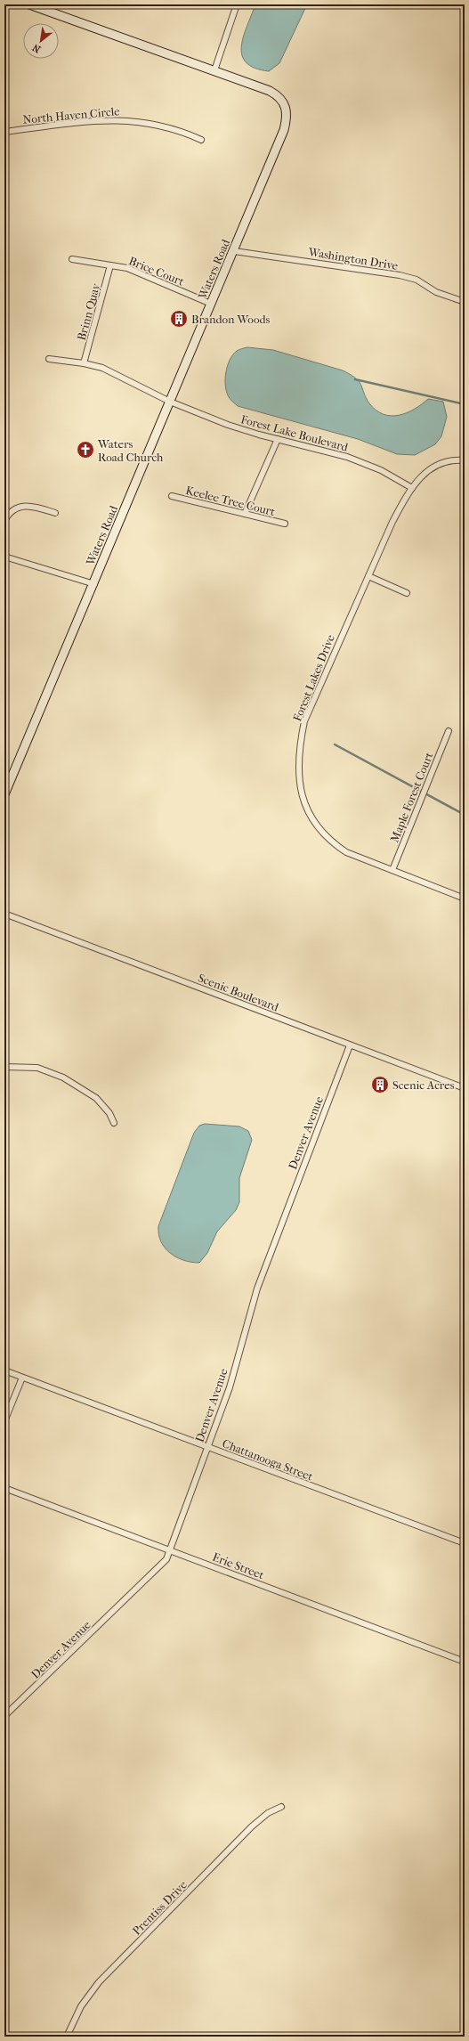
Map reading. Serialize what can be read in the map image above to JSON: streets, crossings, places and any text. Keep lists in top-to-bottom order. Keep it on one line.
{"streets":{"street":["North Haven Circle","Washington Drive","Waters Road","Brice Court","Brinn Quay","Forest Lake Boulevard","Keelee Tree Court","Forest Lakes Drive","Maple Forest Court","Scenic Boulevard","Denver Avenue","Chattanooga Street","Erie Street","Prentiss Drive"]},"crossings":[["Washington Drive","Waters Road"],["Waters Road","Brice Court"],["Waters Road","Forest Lake Boulevard"],["Brice Court","Brinn Quay"],["Brinn Quay","Forest Lake Boulevard"],["Forest Lake Boulevard","Forest Lakes Drive"],["Forest Lakes Drive","Maple Forest Court"],["Scenic Boulevard","Denver Avenue"],["Denver Avenue","Chattanooga Street"],["Denver Avenue","Erie Street"]],"places":{"building":["Brandon Woods","Scenic Acres"],"church":["Waters Road Church"]},"north":"bottom left"}
